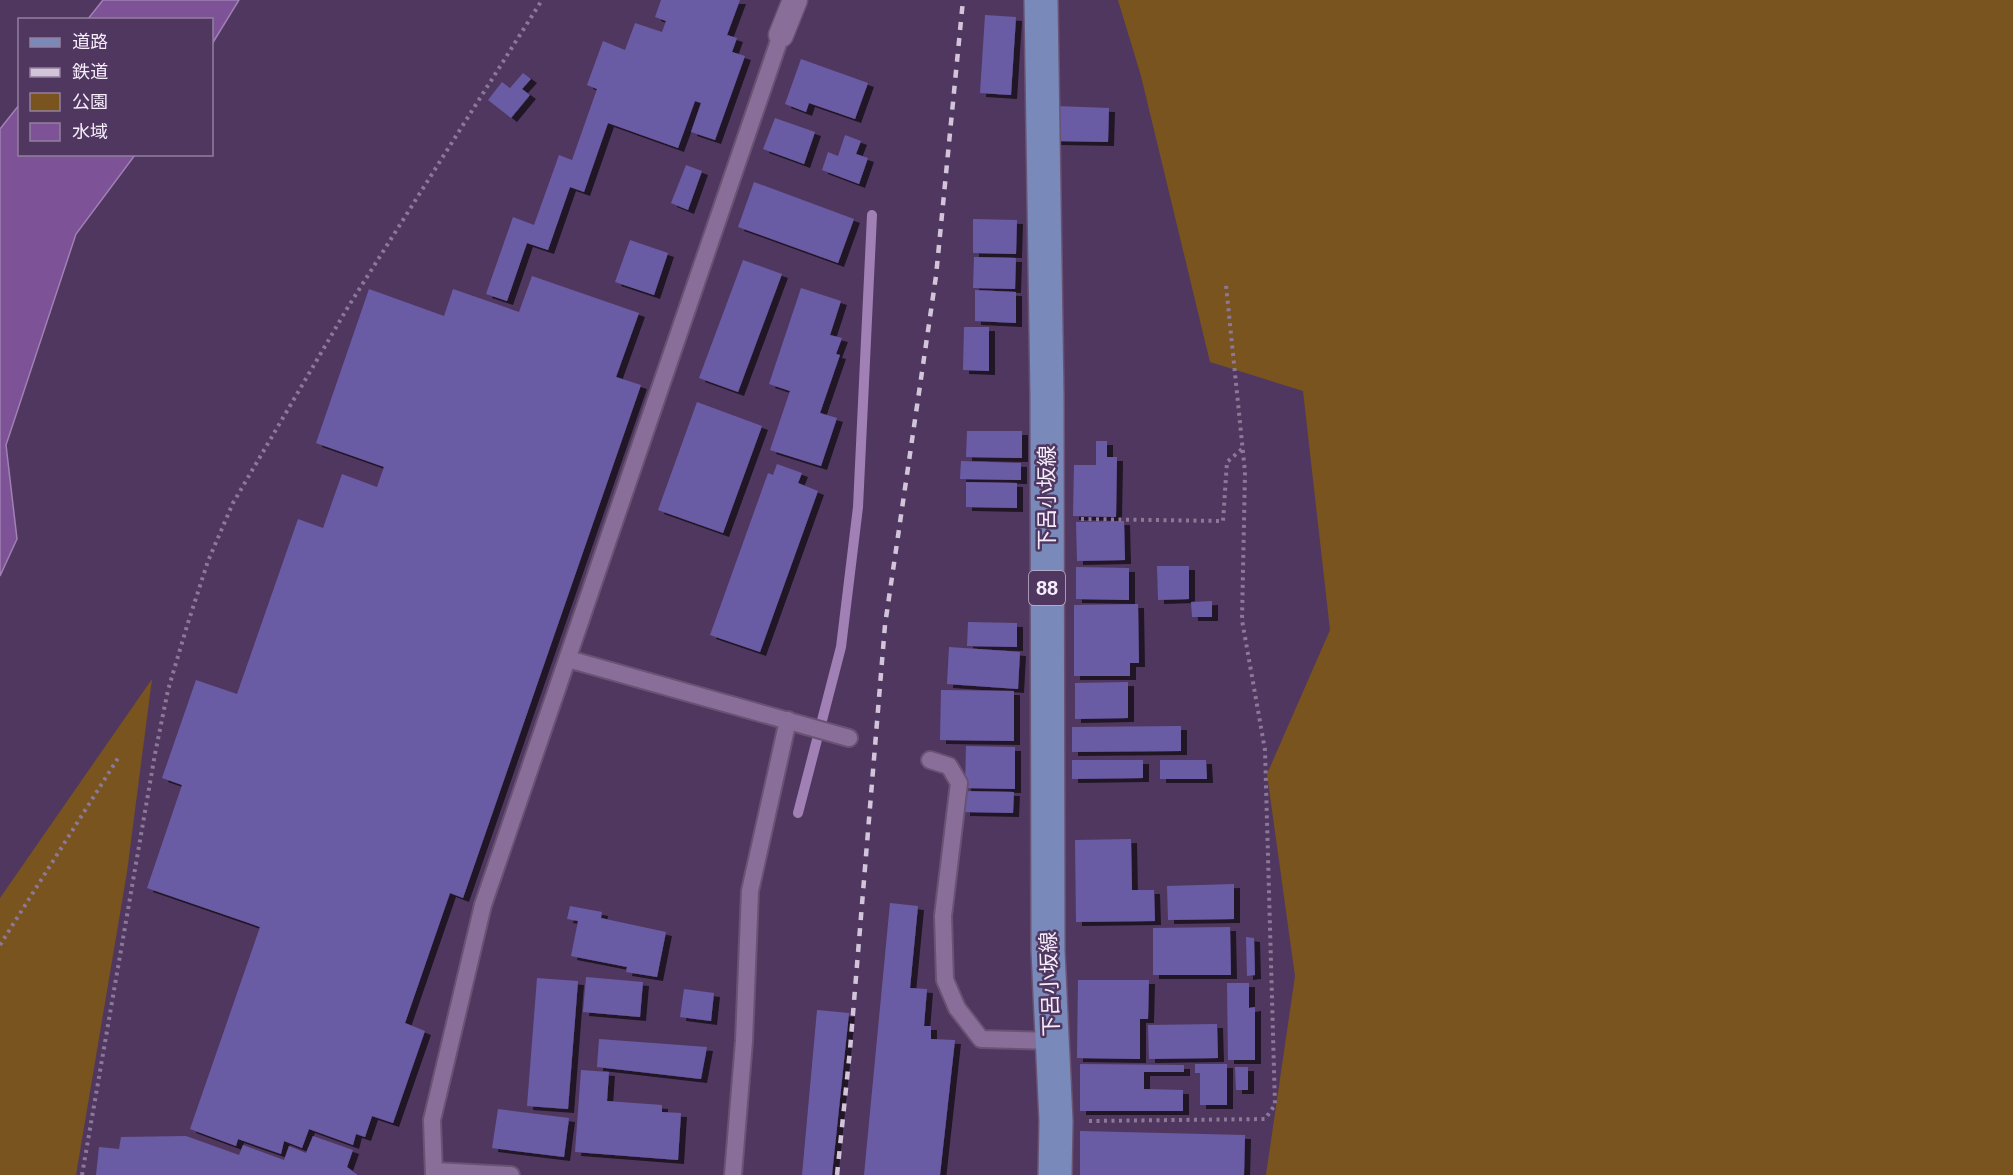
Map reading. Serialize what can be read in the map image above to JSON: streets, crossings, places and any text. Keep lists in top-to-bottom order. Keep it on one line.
{"streets":{"main road":["下呂小坂線","88"]},"legend":["道路","鉄道","公園","水域"]}
